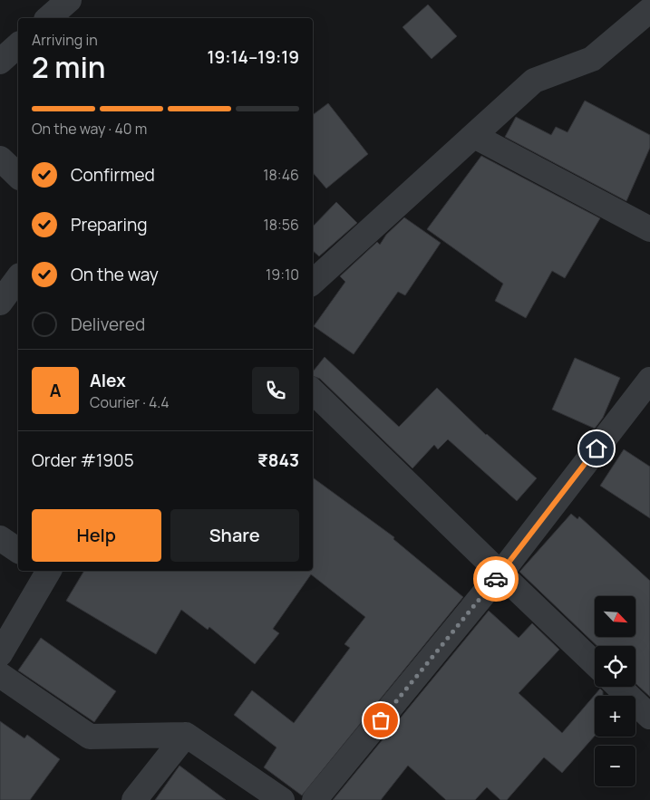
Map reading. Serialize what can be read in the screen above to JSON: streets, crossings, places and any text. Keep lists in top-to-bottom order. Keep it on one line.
{"north":"bottom right","page":{"heading":["2 min","Arriving in","19:14–19:19"],"panel":["Alex","Courier · 4.4","Order #1905","₹843"],"bar":"On the way · 40 m","list":[["Confirmed","18:46"],["Preparing","18:56"],["On the way","19:10"],"Delivered"],"round":"A","buttons":["Help","Share"],"map_buttons":["+","−"]}}
